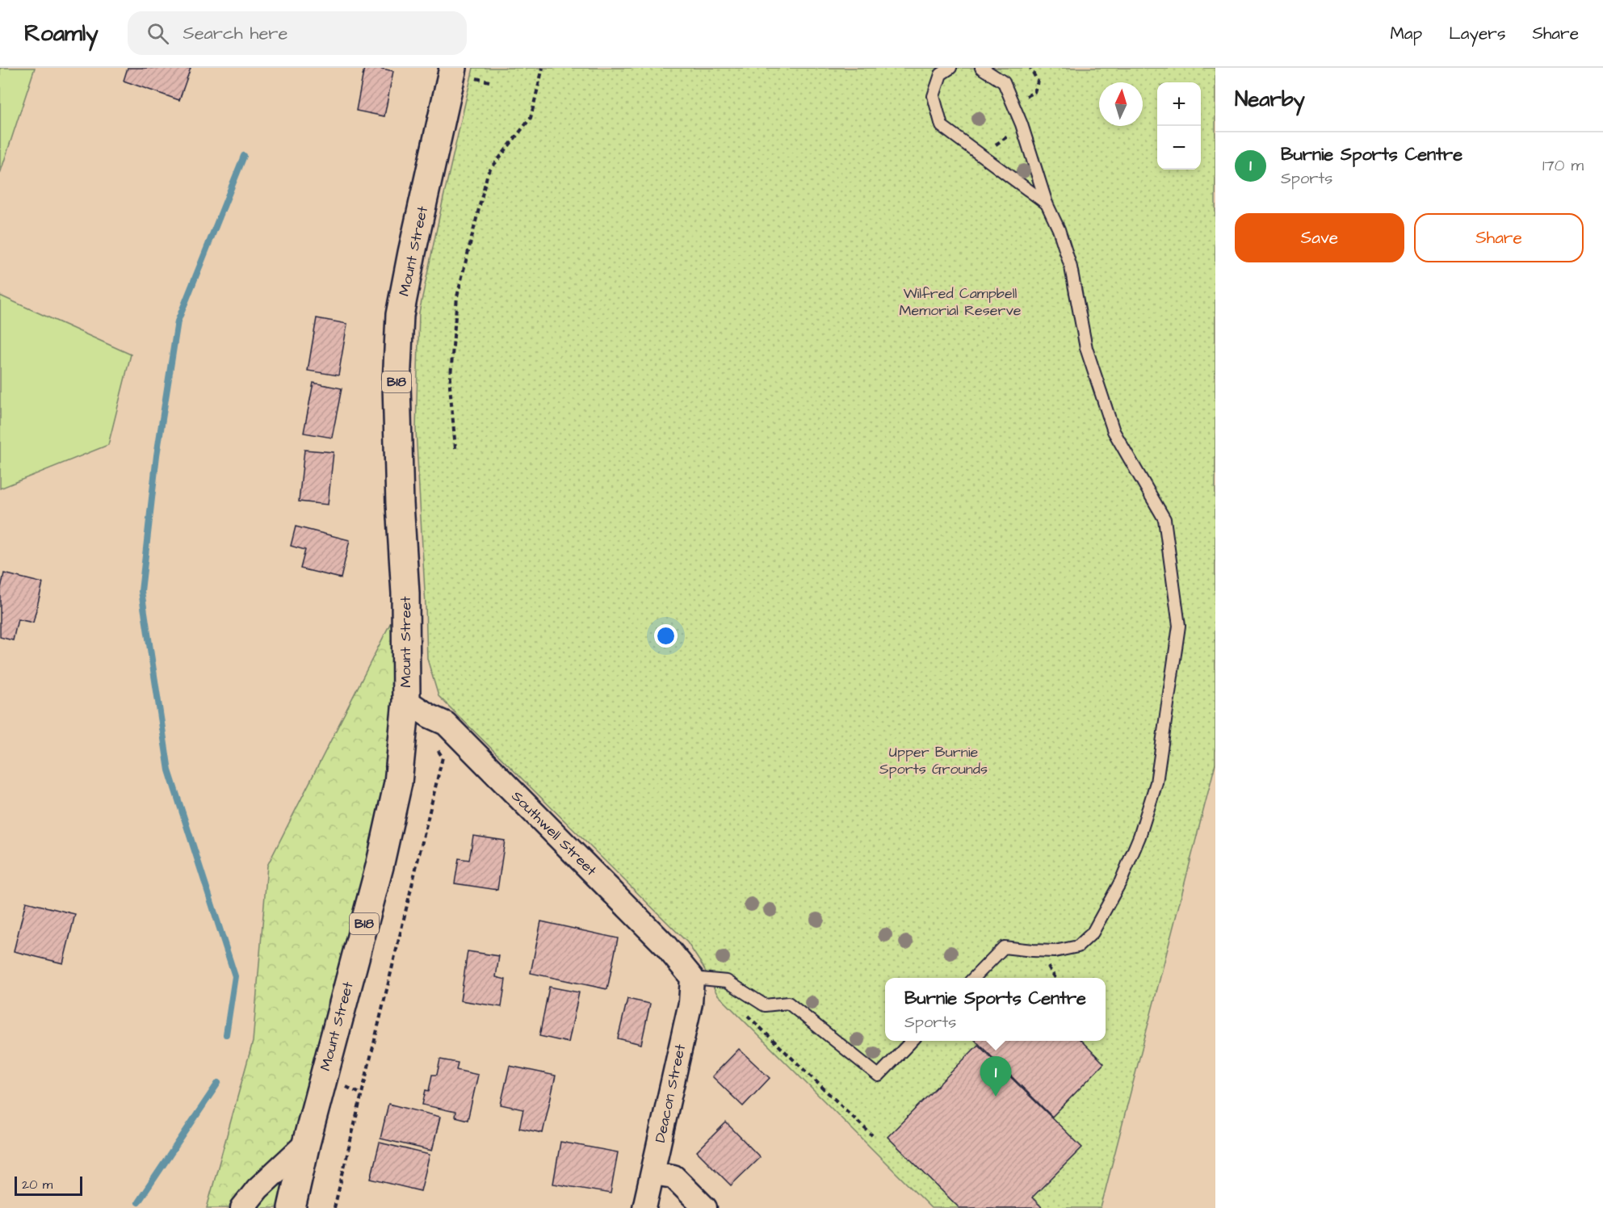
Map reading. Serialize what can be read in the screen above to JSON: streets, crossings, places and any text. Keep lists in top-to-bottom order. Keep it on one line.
{"streets":{"highway":["Mount Street","B18"],"street":["Southwell Street","Deacon Street"]},"crossings":[["Mount Street","Southwell Street"],["Southwell Street","Deacon Street"]],"parks":["Wilfred Campbell Memorial Reserve","Upper Burnie Sports Grounds"],"scale_bar":"20 m","north":"top","page":{"header":"Roamly","search":"Search here","nav":["Map","Layers","Share"],"heading":"Nearby","map_buttons":["+","−"],"list":[{"mark":"1","name":"Burnie Sports Centre","note":"Sports","value":"170 m"}],"buttons":["Save","Share"],"popup":["Burnie Sports Centre","Sports"],"pins":"1","scale":"20 m"}}
